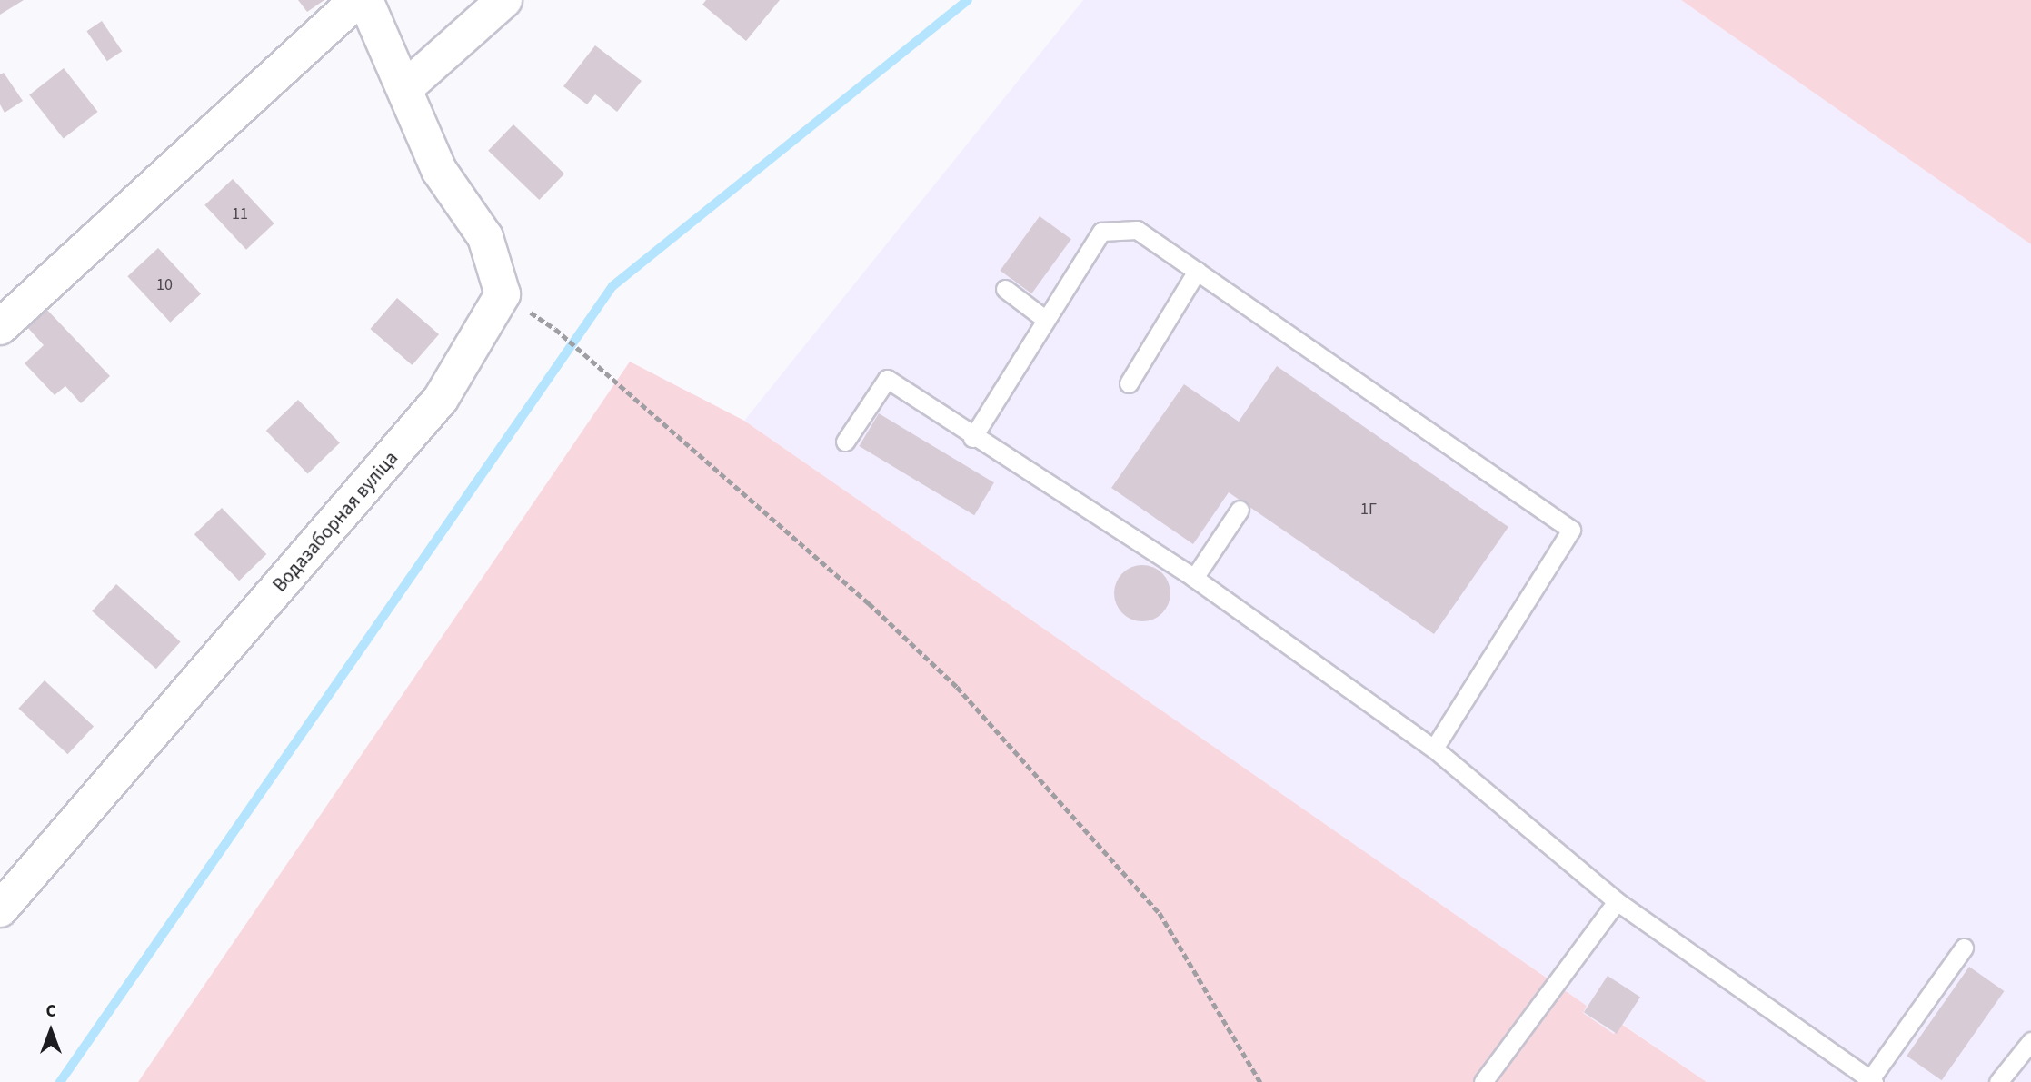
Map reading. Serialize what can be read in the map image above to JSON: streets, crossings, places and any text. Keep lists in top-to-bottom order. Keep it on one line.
{"streets":{"street":["Водазаборная вуліца"]},"house_numbers":["11","10","1Г"],"north":"top"}
